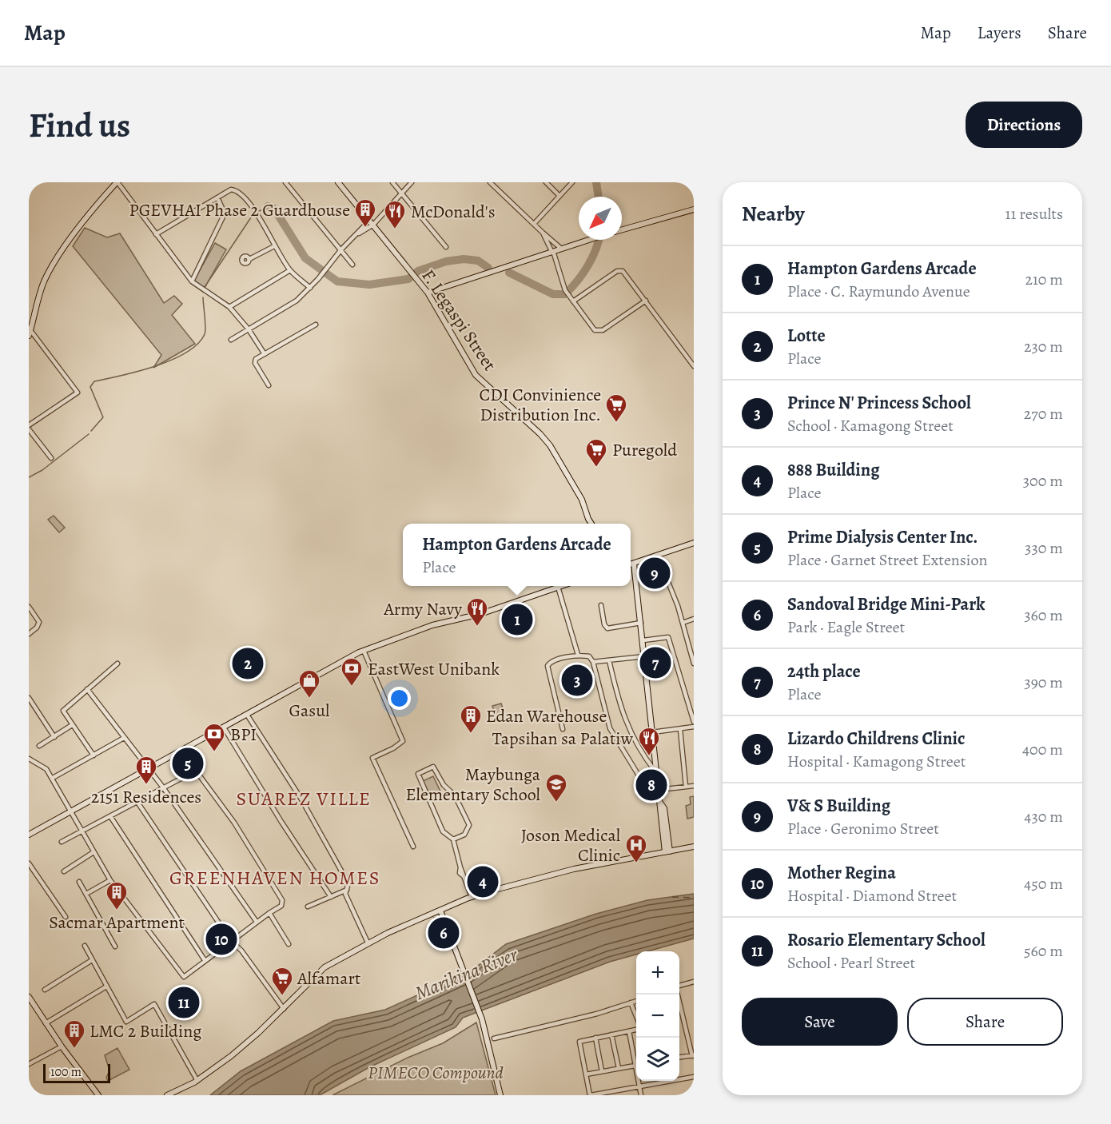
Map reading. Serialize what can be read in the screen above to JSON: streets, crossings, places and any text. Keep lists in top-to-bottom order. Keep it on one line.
{"streets":{"main road":["F. Legaspi Street"]},"districts":["SUAREZ VILLE","GREENHAVEN HOMES"],"water":["Marikina River"],"parks":["PIMECO Compound"],"places":{"building":["PGEVHAI Phase 2 Guardhouse","Edan Warehouse","2151 Residences","Sacmar Apartment","LMC 2 Building"],"restaurant":["McDonald's","Army Navy","Tapsihan sa Palatiw"],"supermarket":["CDI Convinience Distribution Inc.","Puregold","Alfamart"],"bank":["EastWest Unibank","BPI"],"shop":["Gasul"],"school or university":["Maybunga Elementary School"],"hospital":["Joson Medical Clinic"]},"scale_bar":"100 m","north":"bottom left","page":{"header":"Map","nav":["Map","Layers","Share"],"buttons":["Directions",["Save","Share"]],"title":"Find us","heading":["Nearby","11 results"],"list":[{"mark":"1","name":"Hampton Gardens Arcade","note":"Place · C. Raymundo Avenue","value":"210 m"},{"mark":"2","name":"Lotte","note":"Place","value":"230 m"},{"mark":"3","name":"Prince N' Princess School","note":"School · Kamagong Street","value":"270 m"},{"mark":"4","name":"888 Building","note":"Place","value":"300 m"},{"mark":"5","name":"Prime Dialysis Center Inc.","note":"Place · Garnet Street Extension","value":"330 m"},{"mark":"6","name":"Sandoval Bridge Mini-Park","note":"Park · Eagle Street","value":"360 m"},{"mark":"7","name":"24th place","note":"Place","value":"390 m"},{"mark":"8","name":"Lizardo Childrens Clinic","note":"Hospital · Kamagong Street","value":"400 m"},{"mark":"9","name":"V& S Building","note":"Place · Geronimo Street","value":"430 m"},{"mark":"10","name":"Mother Regina","note":"Hospital · Diamond Street","value":"450 m"},{"mark":"11","name":"Rosario Elementary School","note":"School · Pearl Street","value":"560 m"}],"popup":["Hampton Gardens Arcade","Place"],"pins":["9","1","7","2","3","5","8","4","6","10","11"],"map_buttons":["+","−"],"scale":"100 m"}}
